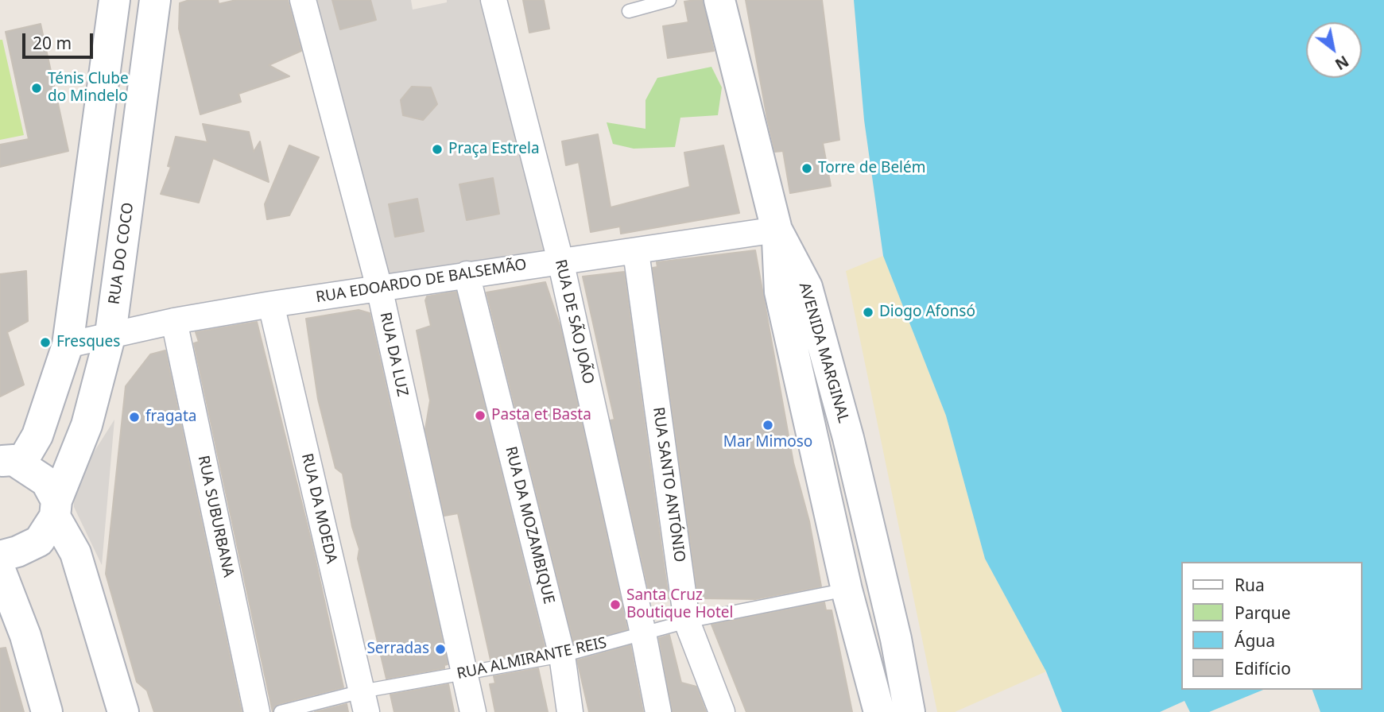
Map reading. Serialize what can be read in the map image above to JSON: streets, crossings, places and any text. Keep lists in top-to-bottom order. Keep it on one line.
{"streets":{"street":["RUA DO COCO","RUA EDOARDO DE BALSEMÃO","RUA DE SÃO JOÃO","AVENIDA MARGINAL","RUA DA LUZ","RUA SANTO ANTÓNIO","RUA DA MOEDA","RUA SUBURBANA","RUA DA MOZAMBIQUE"],"lane":["RUA ALMIRANTE REIS"]},"crossings":[["RUA DO COCO","RUA EDOARDO DE BALSEMÃO"],["RUA EDOARDO DE BALSEMÃO","RUA DE SÃO JOÃO"],["RUA EDOARDO DE BALSEMÃO","AVENIDA MARGINAL"],["RUA EDOARDO DE BALSEMÃO","RUA DA LUZ"],["RUA EDOARDO DE BALSEMÃO","RUA SANTO ANTÓNIO"],["RUA EDOARDO DE BALSEMÃO","RUA DA MOEDA"],["RUA EDOARDO DE BALSEMÃO","RUA SUBURBANA"],["RUA EDOARDO DE BALSEMÃO","RUA DA MOZAMBIQUE"],["RUA DE SÃO JOÃO","RUA ALMIRANTE REIS"],["RUA DA LUZ","RUA ALMIRANTE REIS"],["RUA SANTO ANTÓNIO","RUA ALMIRANTE REIS"],["RUA DA MOEDA","RUA ALMIRANTE REIS"],["RUA DA MOZAMBIQUE","RUA ALMIRANTE REIS"]],"places":["Ténis Clube do Mindelo","Praça Estrela","Torre de Belém","Diogo Afonsó","Fresques","Pasta et Basta","fragata","Mar Mimoso","Santa Cruz Boutique Hotel","Serradas"],"legend":["Rua","Parque","Água","Edifício"],"scale_bar":"20 m","north":"bottom right"}
